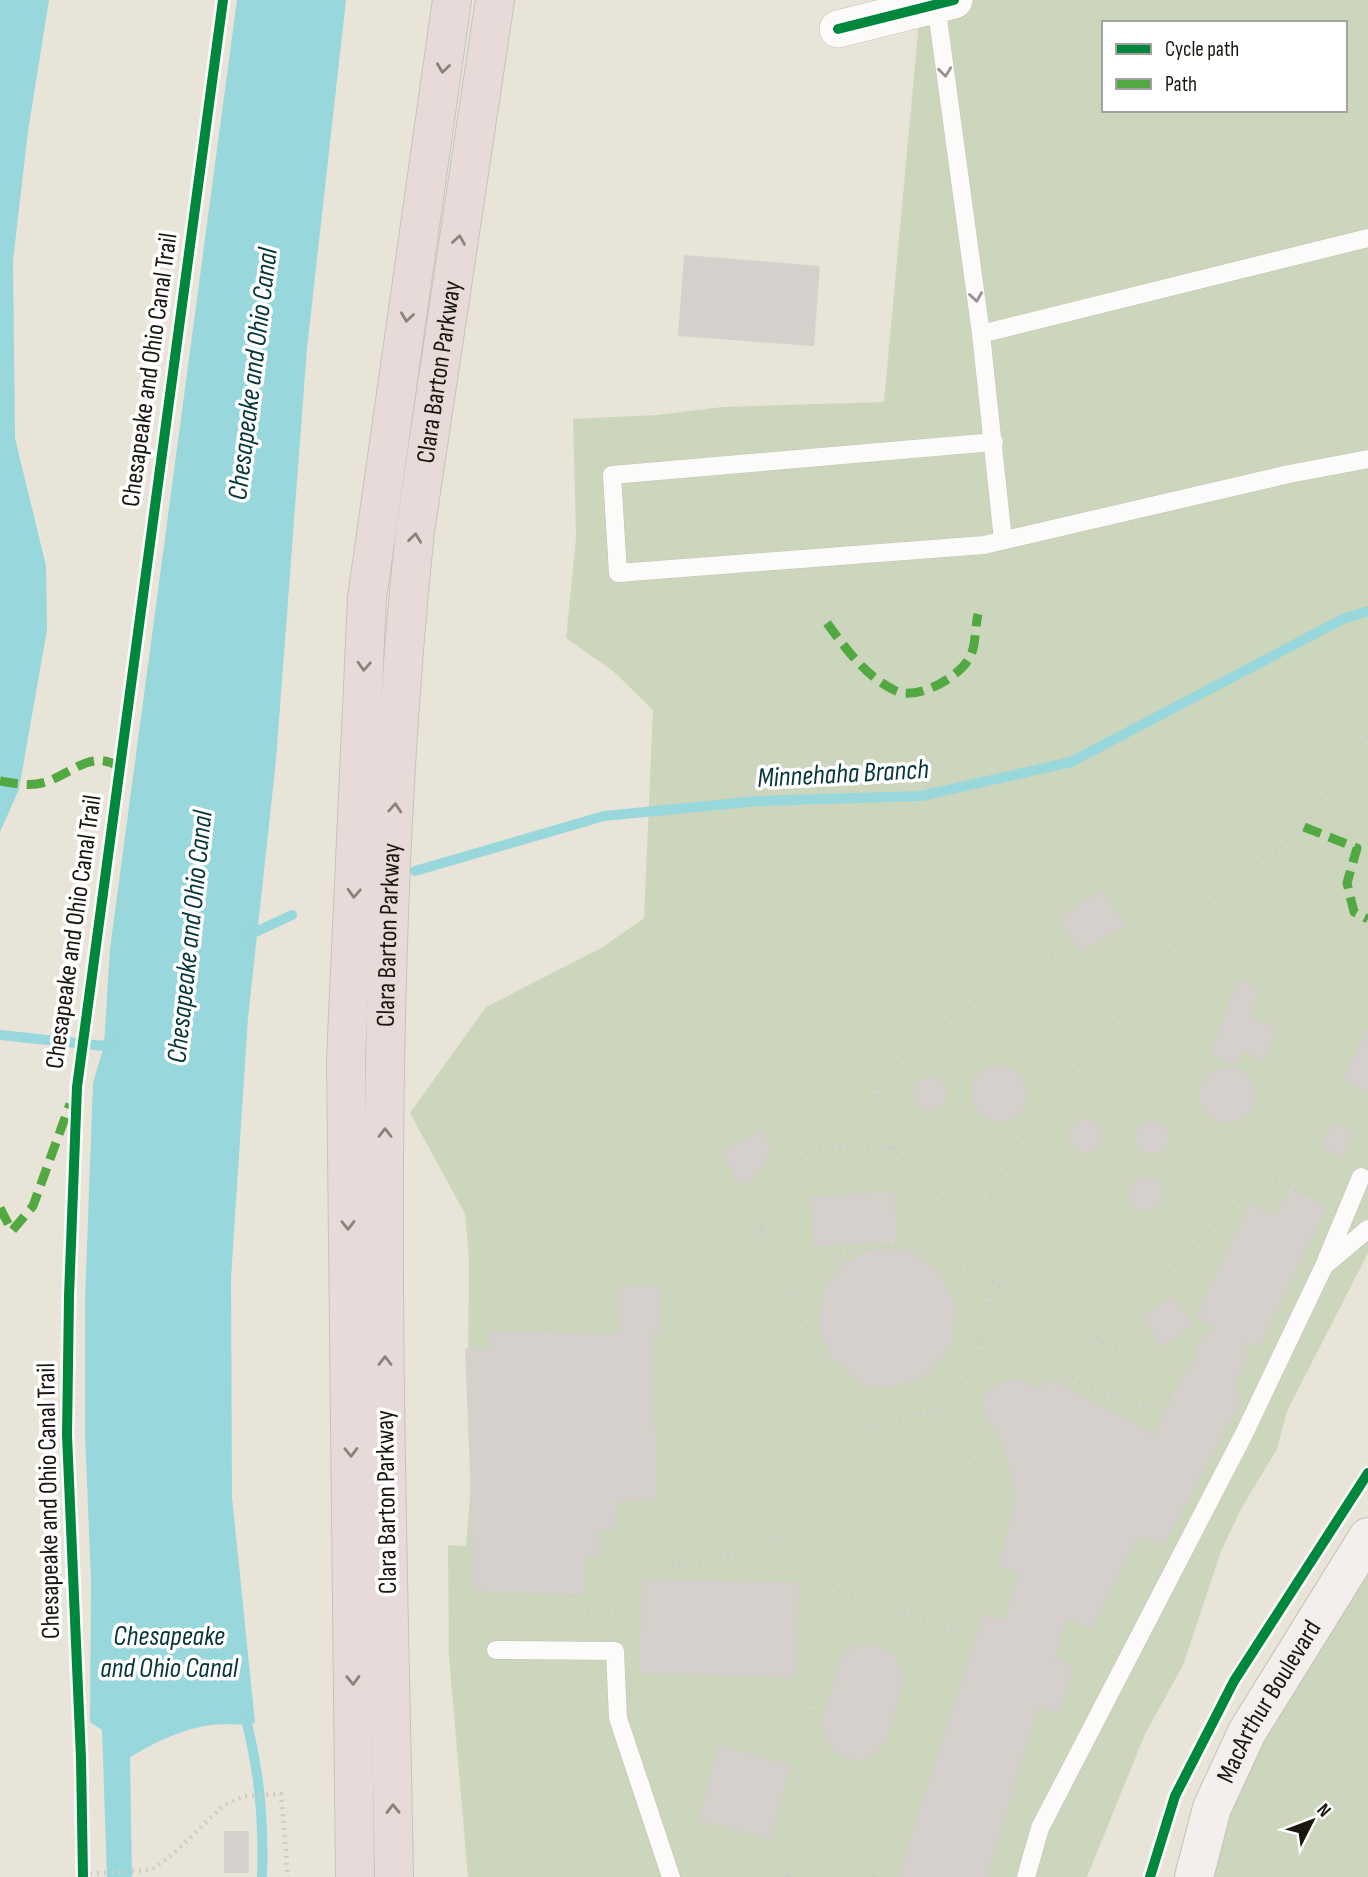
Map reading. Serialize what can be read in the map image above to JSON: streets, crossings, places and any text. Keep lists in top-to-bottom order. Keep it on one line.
{"streets":{"highway":["Clara Barton Parkway"],"main road":["MacArthur Boulevard"],"cycle path":["Chesapeake and Ohio Canal Trail"]},"water":["Chesapeake and Ohio Canal","Minnehaha Branch"],"legend":["Cycle path","Path"],"north":"top right"}
